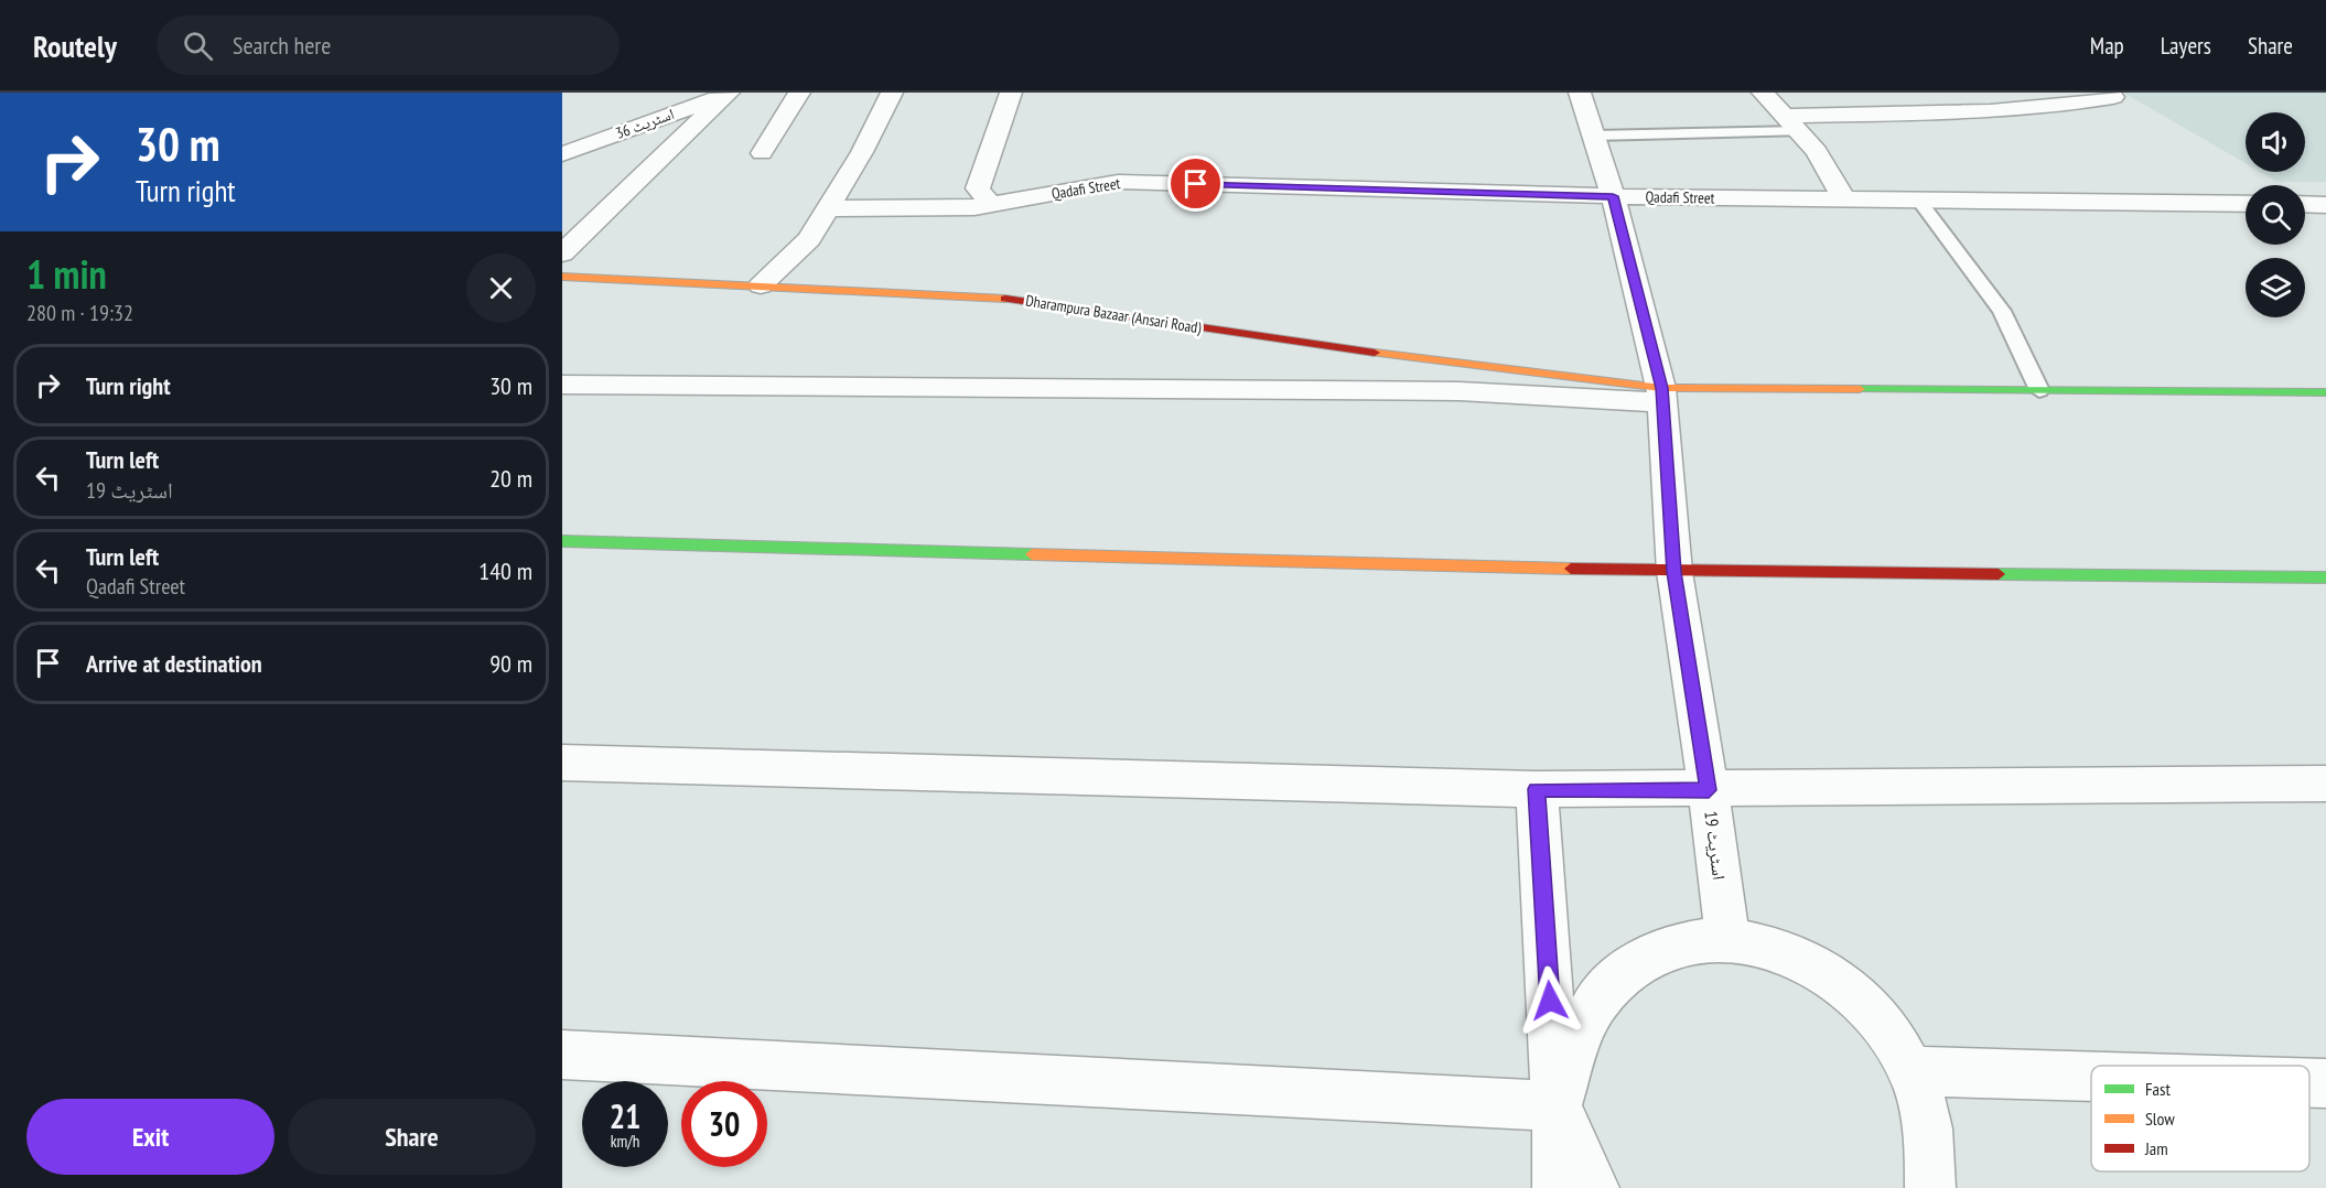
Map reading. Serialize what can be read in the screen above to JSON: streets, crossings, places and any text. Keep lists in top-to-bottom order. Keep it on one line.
{"streets":{"street":["اسٹریٹ 36","Qadafi Street","Dharampura Bazaar (Ansari Road)","اسٹریٹ 19"]},"crossings":[["Qadafi Street","اسٹریٹ 19"],["Dharampura Bazaar (Ansari Road)","اسٹریٹ 19"]],"legend":["Fast","Slow","Jam"],"page":{"header":"Routely","search":"Search here","nav":["Map","Layers","Share"],"turn":["30 m","Turn right"],"heading":["1 min","280 m · 19:32"],"list":[{"name":"Turn right","value":"30 m"},{"name":"Turn left","note":"اسٹریٹ 19","value":"20 m"},{"name":"Turn left","note":"Qadafi Street","value":"140 m"},{"name":"Arrive at destination","value":"90 m"}],"speed":"21 km/h","limit":"30","buttons":["Exit","Share"]}}
